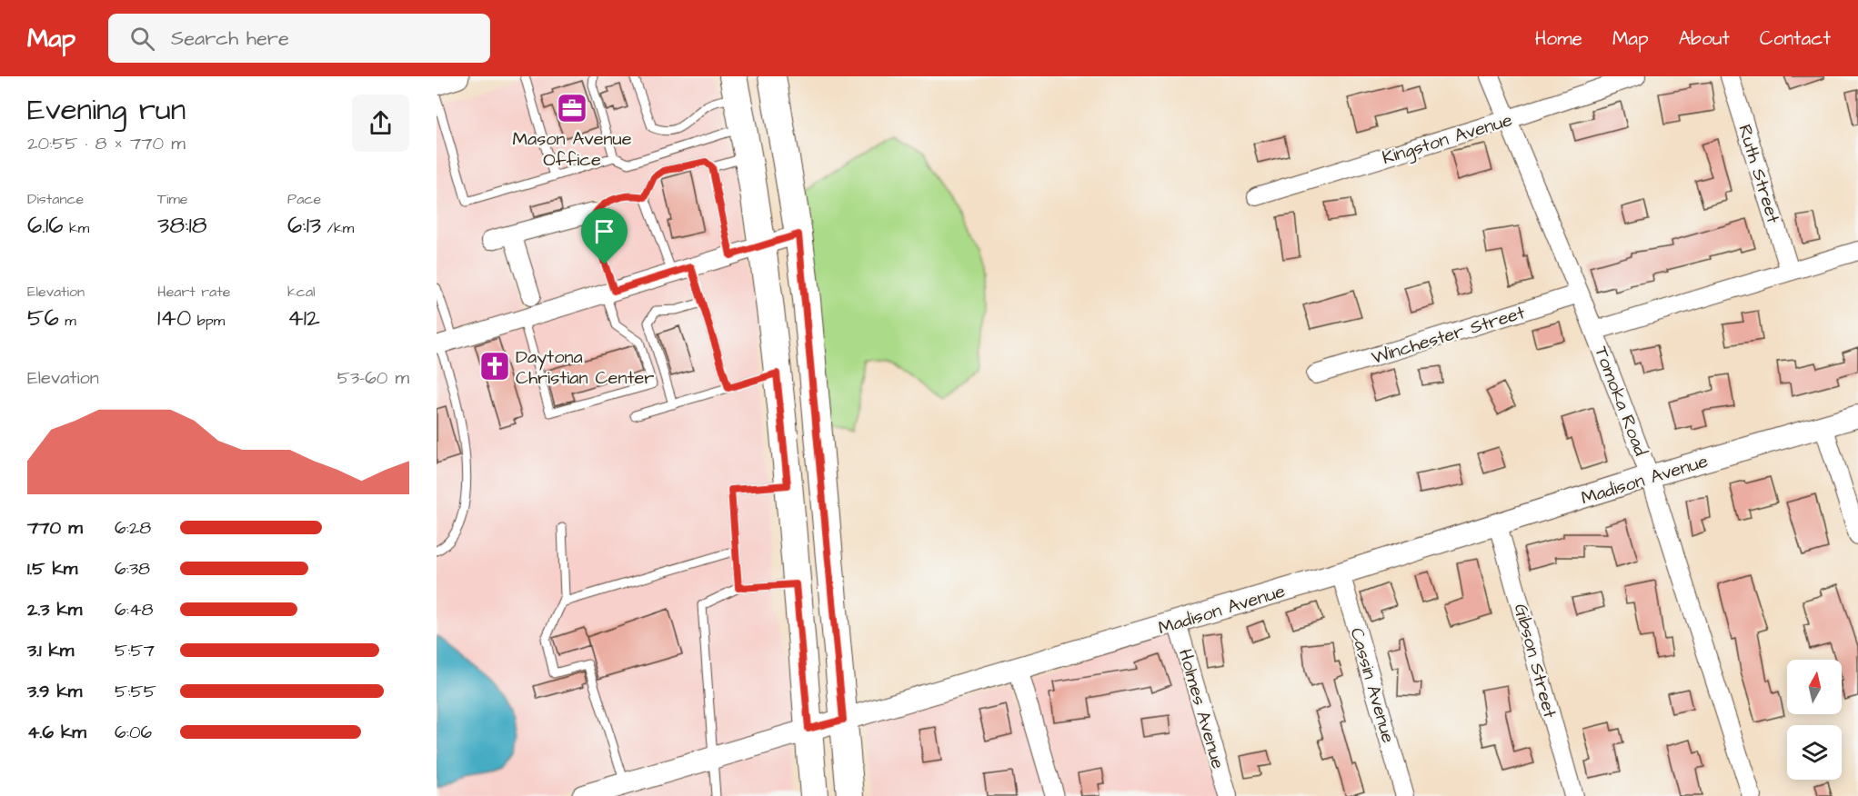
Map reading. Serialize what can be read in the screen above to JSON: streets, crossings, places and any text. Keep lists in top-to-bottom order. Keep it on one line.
{"streets":{"street":["Kingston Avenue","Ruth Street","Winchester Street","Tomoka Road","Madison Avenue","Gibson Street","Cassin Avenue","Holmes Avenue"]},"crossings":[["Kingston Avenue","Tomoka Road"],["Winchester Street","Tomoka Road"],["Tomoka Road","Madison Avenue"],["Madison Avenue","Gibson Street"],["Madison Avenue","Cassin Avenue"],["Madison Avenue","Holmes Avenue"]],"places":{"office":["Mason Avenue Office"],"church":["Daytona Christian Center"]},"north":"top","page":{"header":"Map","search":"Search here","nav":["Home","Map","About","Contact"],"heading":["Evening run","20:55 · 8 × 770 m"],"stats":[["Distance","6.16 km"],["Time","38:18"],["Pace","6:13 /km"],["Elevation","56 m"],["Heart rate","140 bpm"],["kcal","412"]],"chart":["Elevation","53–60 m"],"list":[{"name":"770 m","note":"6:28"},{"name":"1.5 km","note":"6:38"},{"name":"2.3 km","note":"6:48"},{"name":"3.1 km","note":"5:57"},{"name":"3.9 km","note":"5:55"},{"name":"4.6 km","note":"6:06"}]}}
